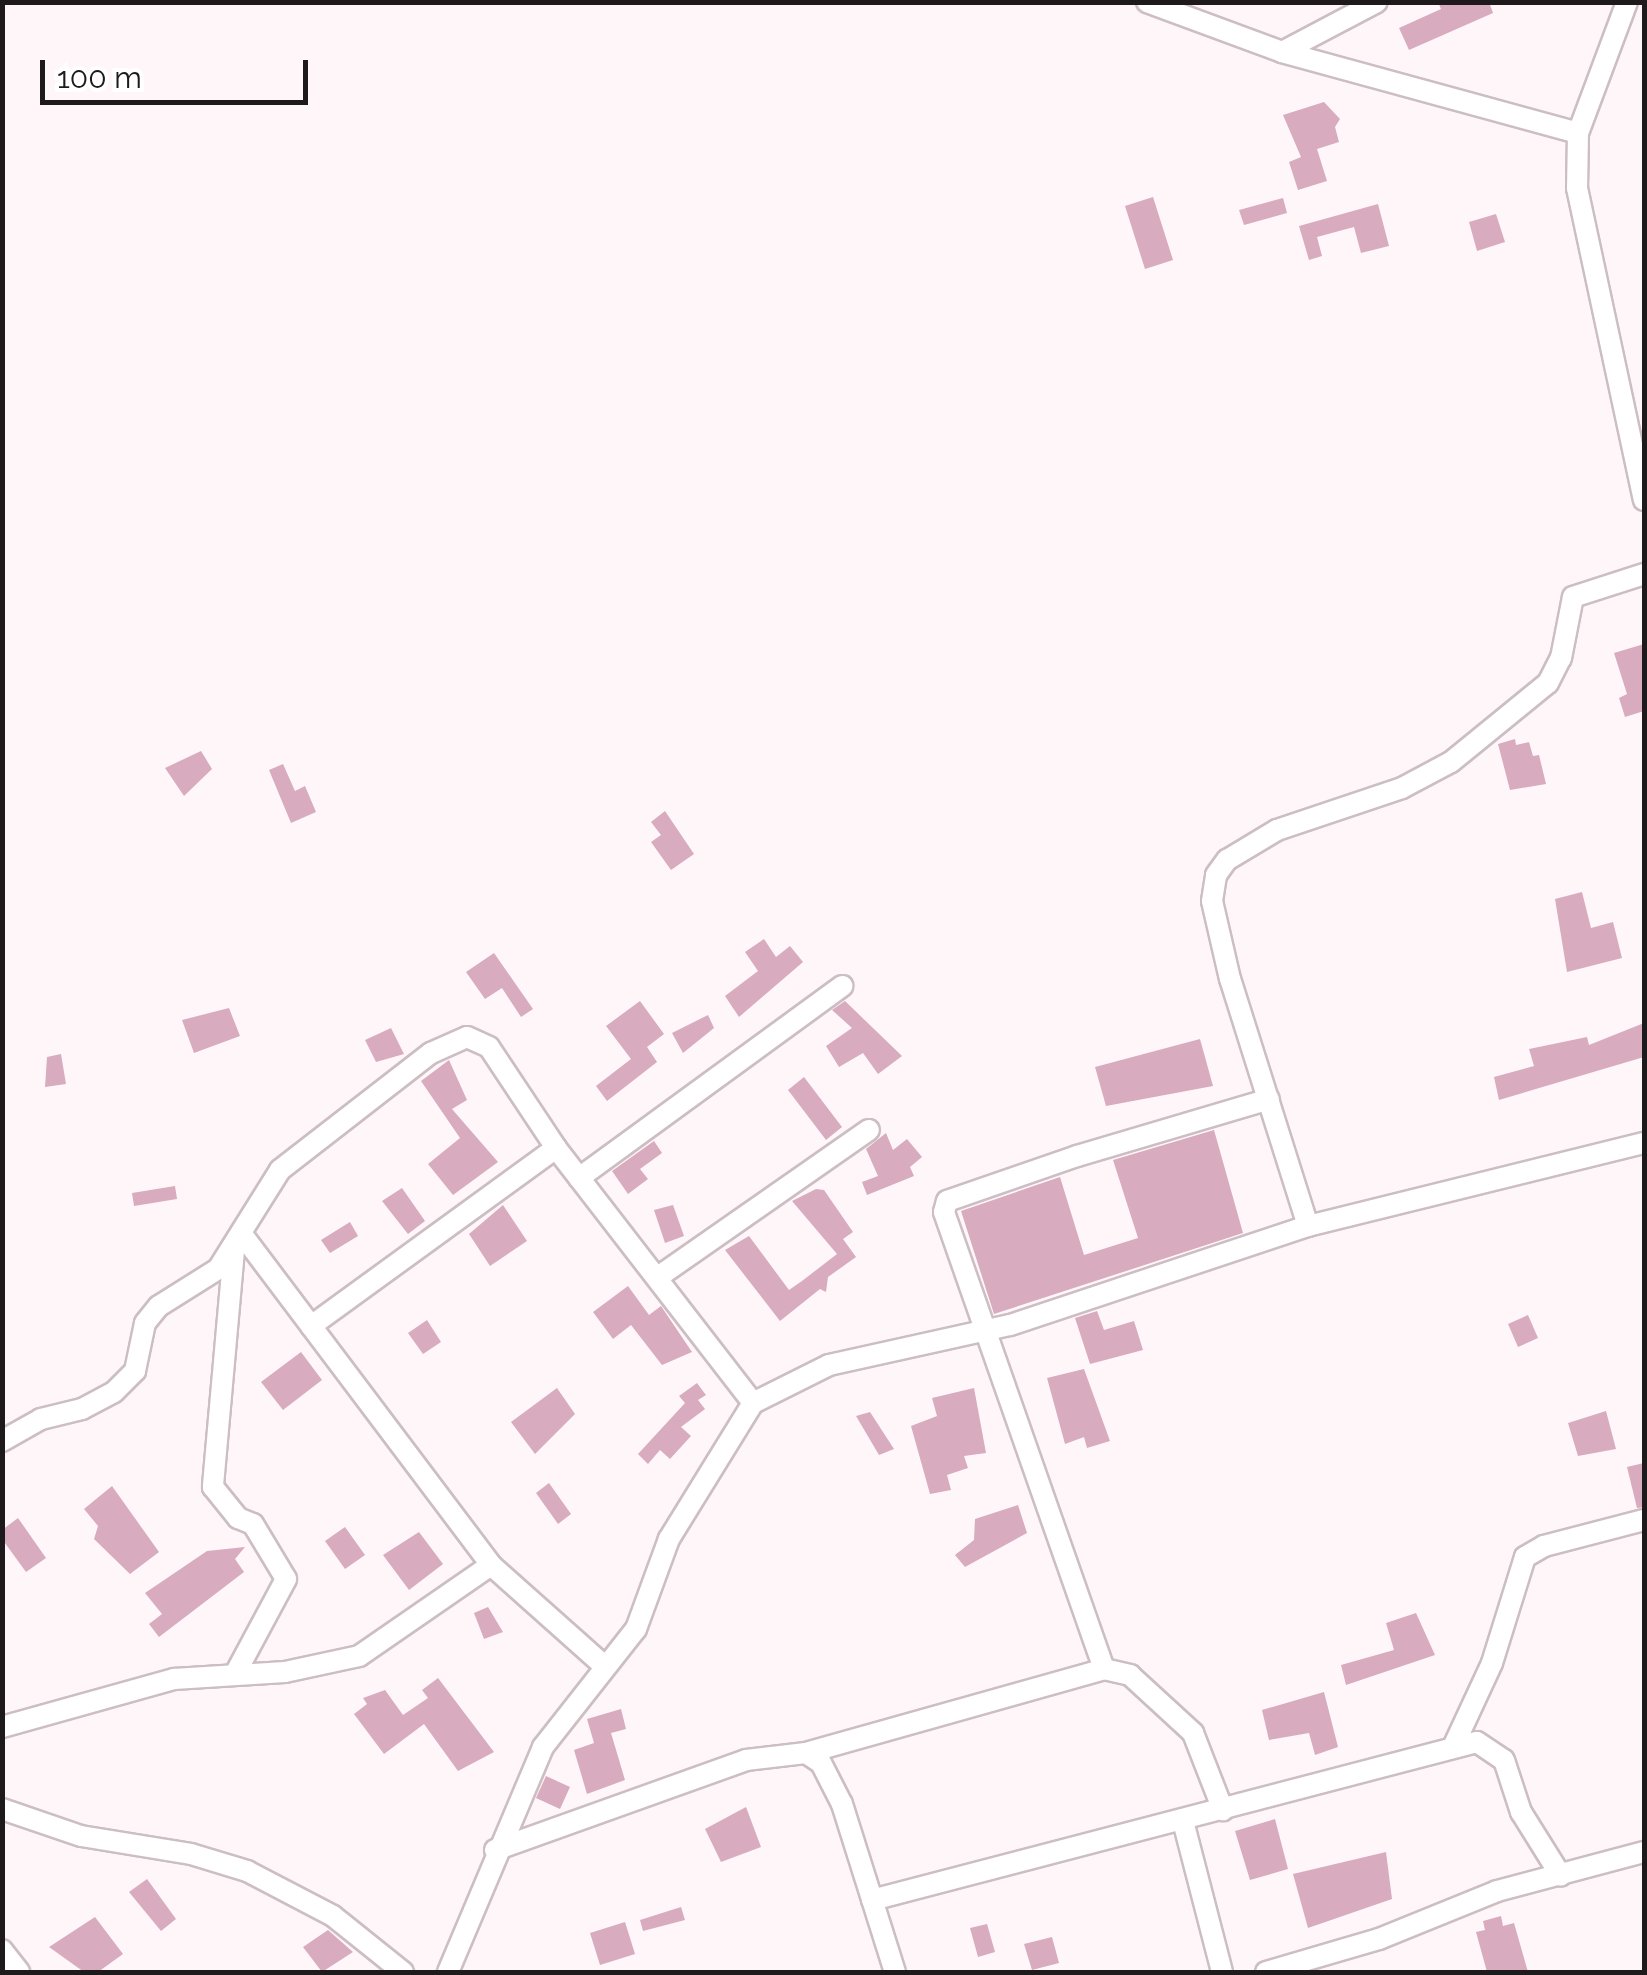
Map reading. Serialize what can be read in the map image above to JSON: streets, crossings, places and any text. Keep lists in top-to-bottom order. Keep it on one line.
{"scale_bar":"100 m"}
